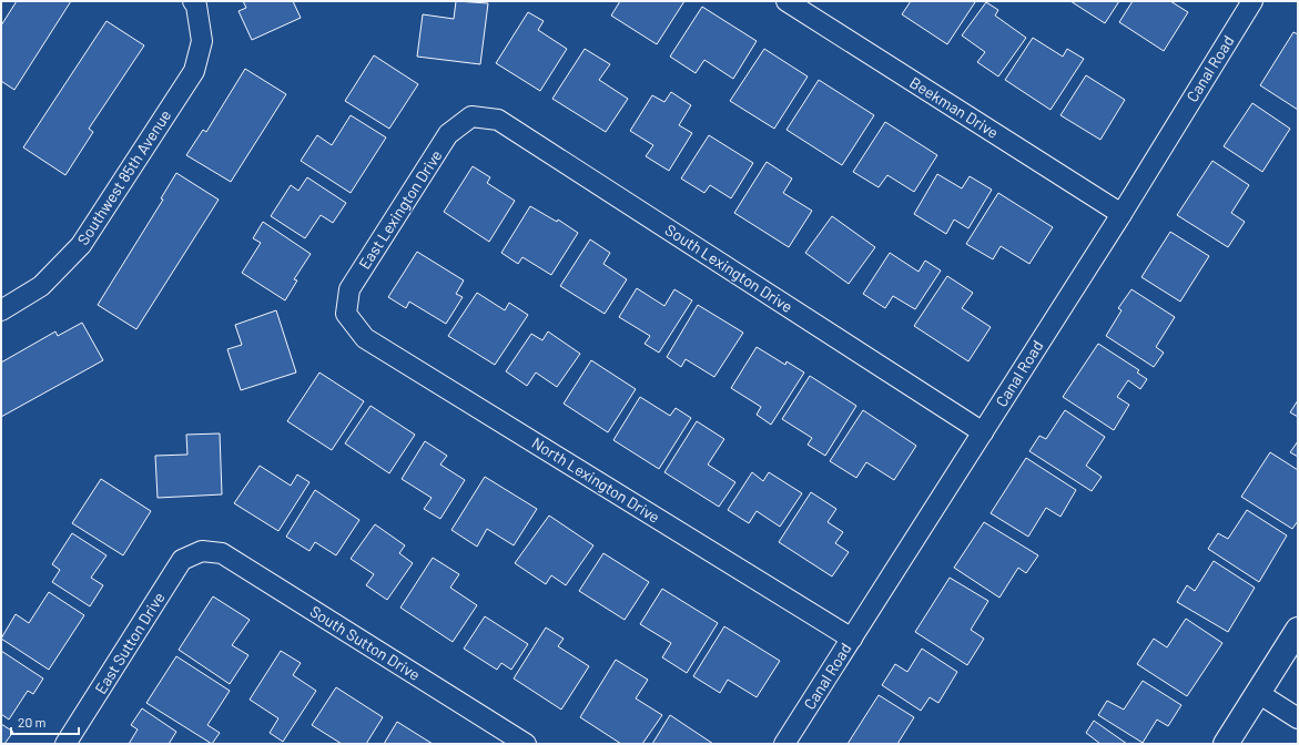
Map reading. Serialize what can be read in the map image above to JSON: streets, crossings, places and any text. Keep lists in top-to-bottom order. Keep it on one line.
{"streets":{"street":["Canal Road","Beekman Drive","Southwest 85th Avenue","East Lexington Drive","South Lexington Drive","North Lexington Drive","East Sutton Drive","South Sutton Drive"]},"crossings":[["Canal Road","Beekman Drive"],["Canal Road","South Lexington Drive"],["Canal Road","North Lexington Drive"],["East Lexington Drive","South Lexington Drive"],["East Lexington Drive","North Lexington Drive"],["East Sutton Drive","South Sutton Drive"]],"scale_bar":"20 m"}
